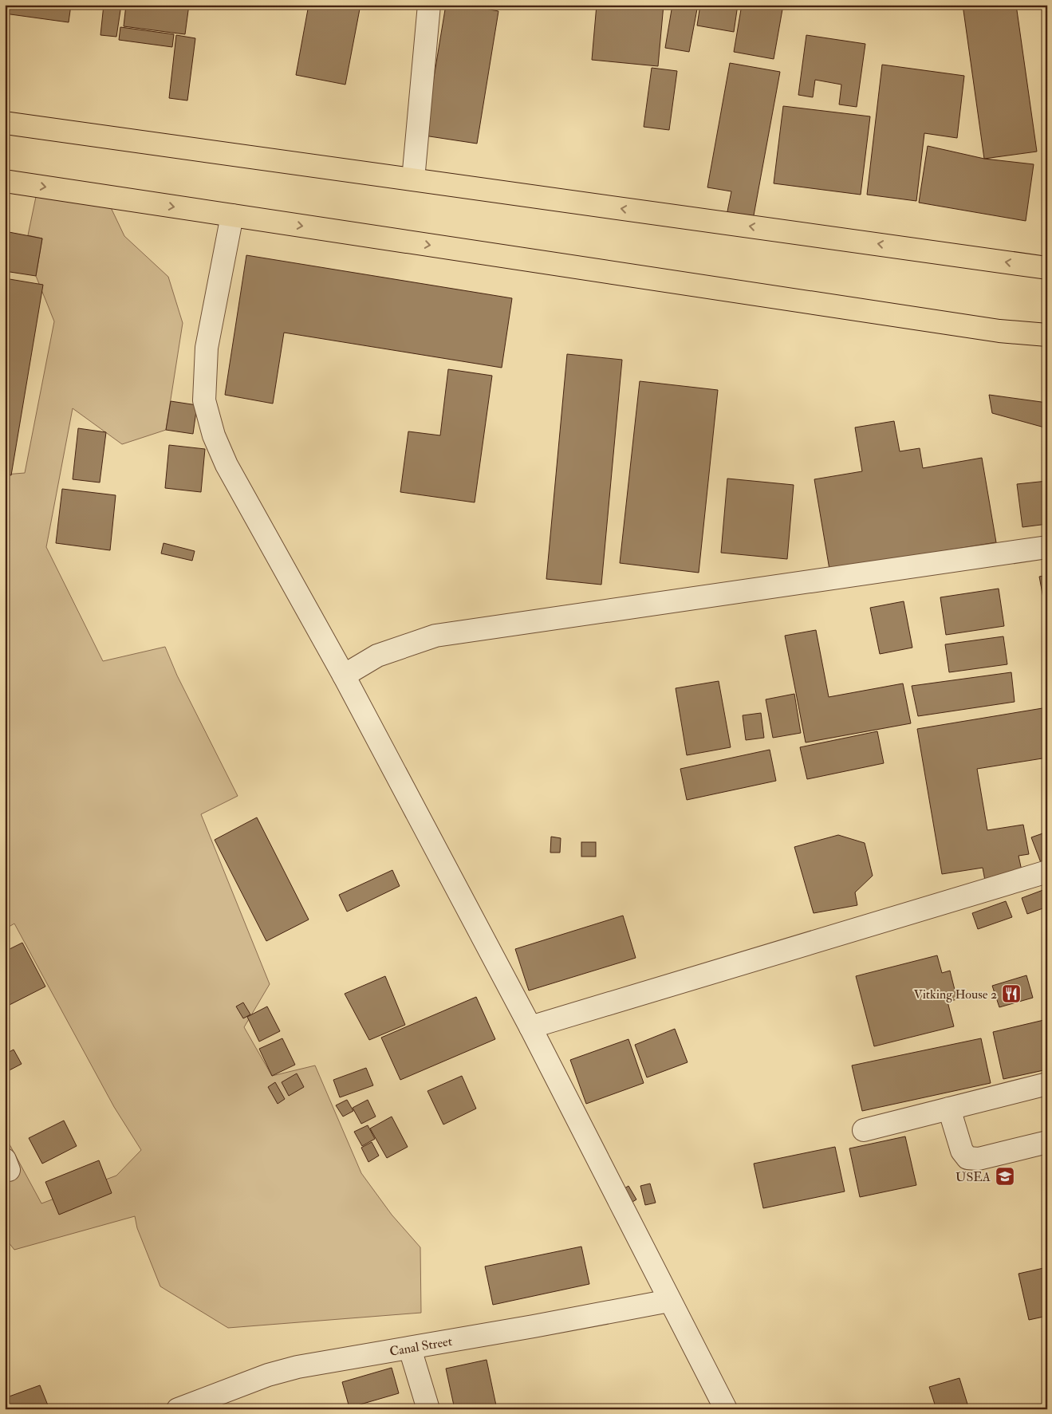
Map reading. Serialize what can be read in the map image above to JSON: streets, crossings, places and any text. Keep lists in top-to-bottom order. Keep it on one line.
{"streets":{"street":["Canal Street"]},"places":{"restaurant":["Vitking House 2"],"school or university":["USEA"]}}
